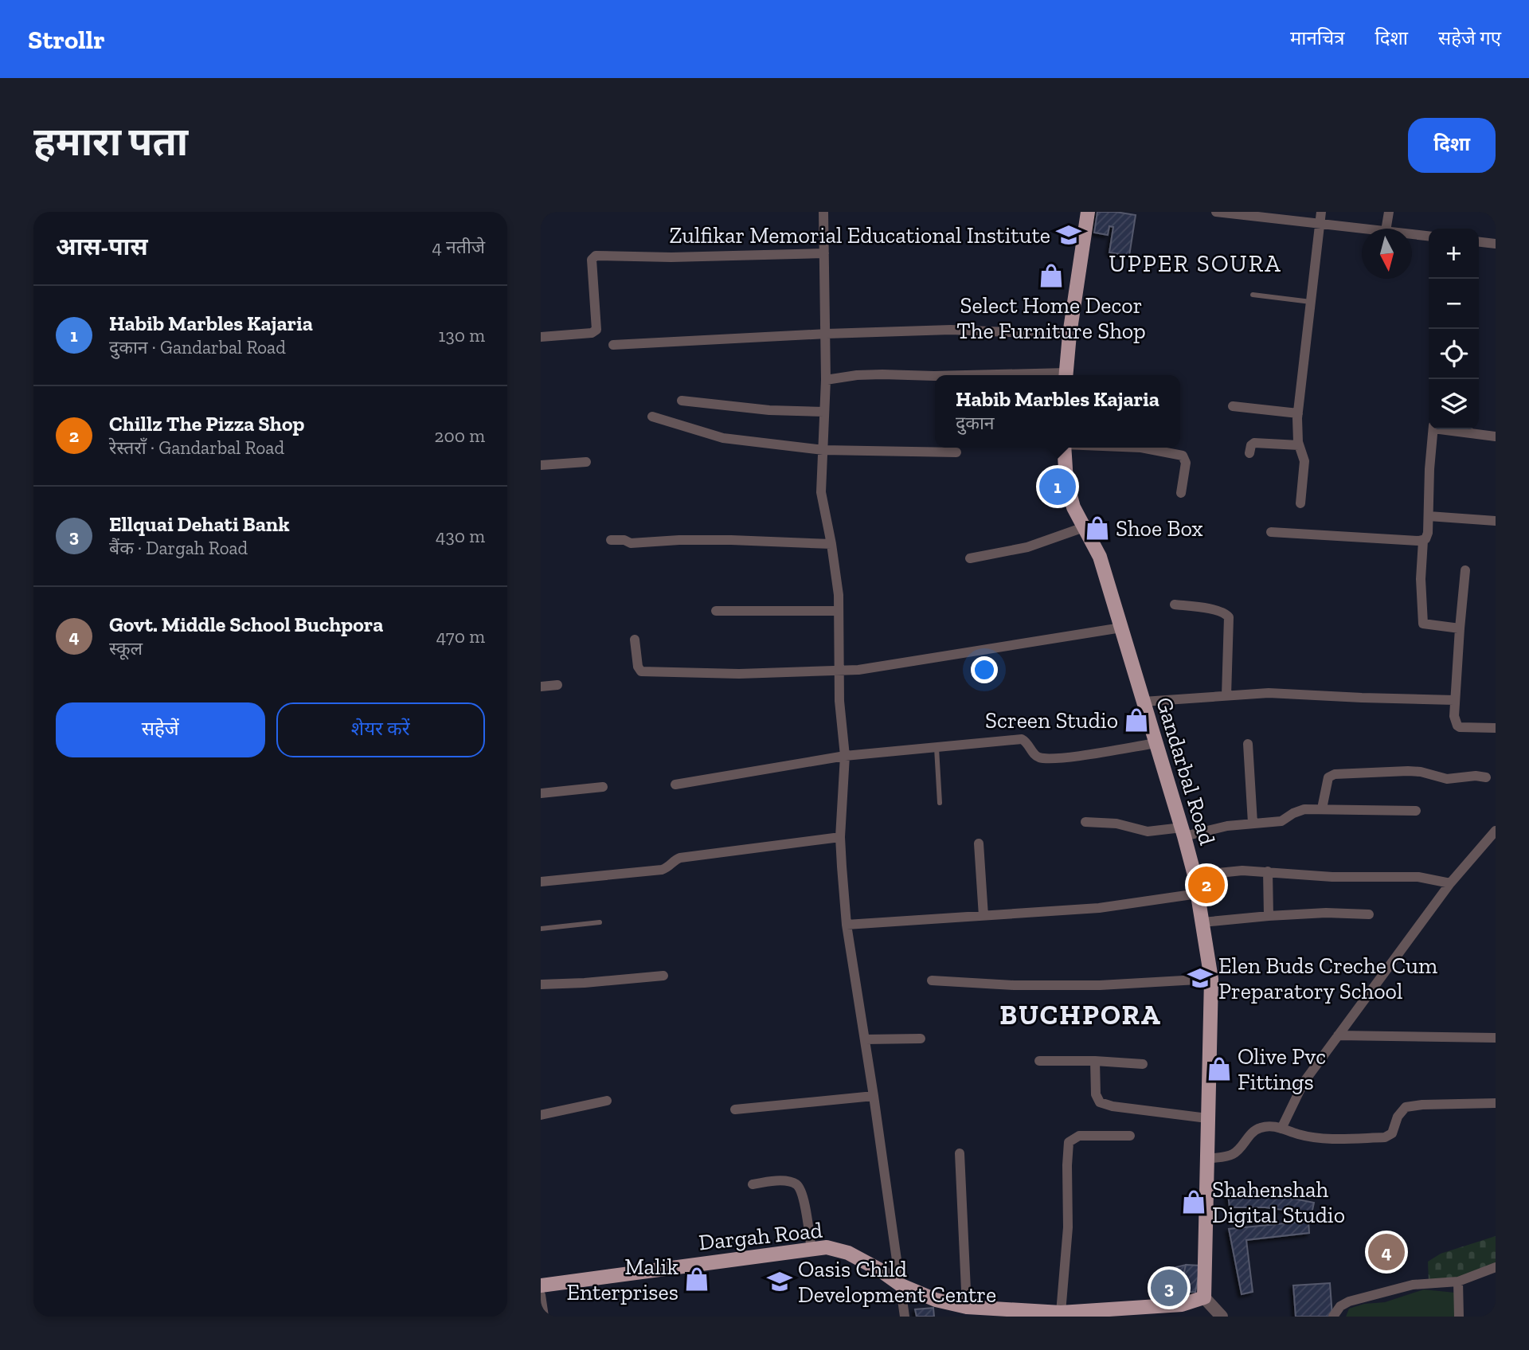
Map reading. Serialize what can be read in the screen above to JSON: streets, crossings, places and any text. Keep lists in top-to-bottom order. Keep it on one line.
{"streets":{"main road":["Gandarbal Road","Dargah Road"]},"crossings":[["Gandarbal Road","Dargah Road"]],"districts":["UPPER SOURA","BUCHPORA"],"places":{"school or university":["Zulfikar Memorial Educational Institute","Elen Buds Creche Cum Preparatory School","Oasis Child Development Centre"],"shop":["Select Home Decor The Furniture Shop","Shoe Box","Screen Studio","Olive Pvc Fittings","Shahenshah Digital Studio","Malik Enterprises"]},"north":"bottom","page":{"header":"Strollr","nav":["मानचित्र","दिशा","सहेजे गए"],"buttons":["दिशा",["सहेजें","शेयर करें"]],"title":"हमारा पता","heading":["आस-पास","4 नतीजे"],"map_buttons":["+","−"],"list":[{"mark":"1","name":"Habib Marbles Kajaria","note":"दुकान · Gandarbal Road","value":"130 m"},{"mark":"2","name":"Chillz The Pizza Shop","note":"रेस्तराँ · Gandarbal Road","value":"200 m"},{"mark":"3","name":"Ellquai Dehati Bank","note":"बैंक · Dargah Road","value":"430 m"},{"mark":"4","name":"Govt. Middle School Buchpora","note":"स्कूल","value":"470 m"}],"popup":["Habib Marbles Kajaria","दुकान"],"pins":["1","2","4","3"]}}
